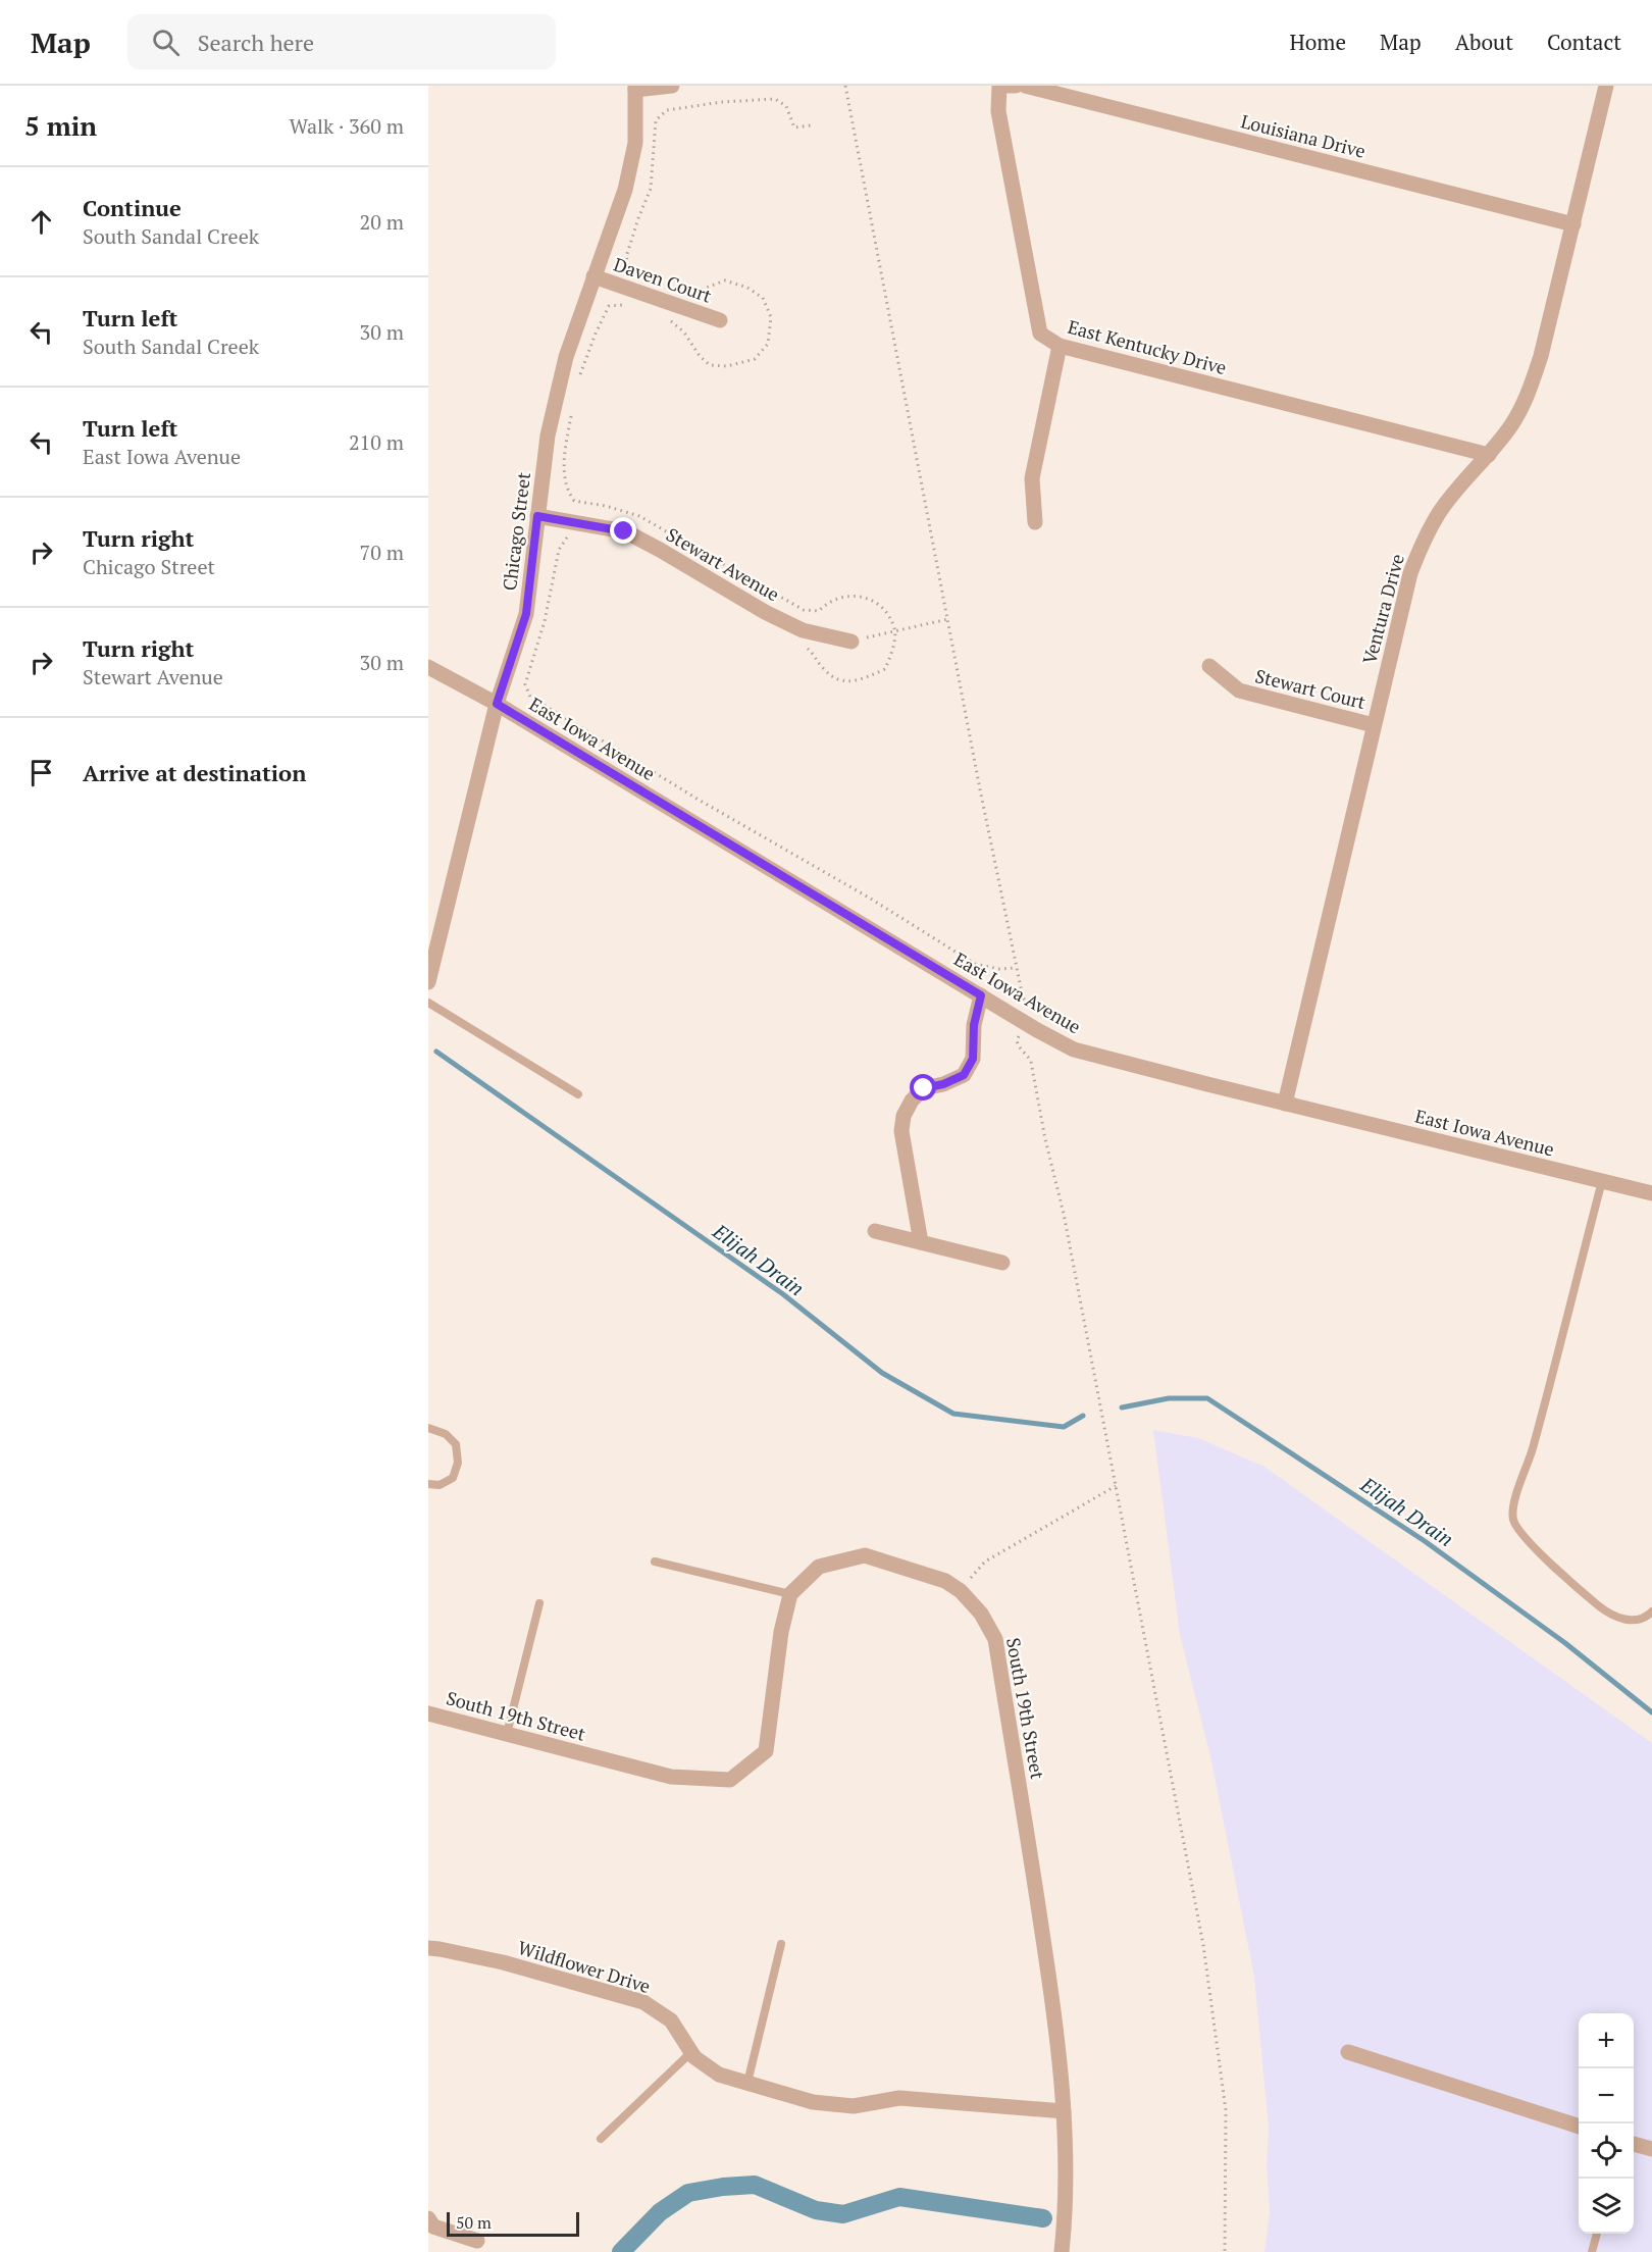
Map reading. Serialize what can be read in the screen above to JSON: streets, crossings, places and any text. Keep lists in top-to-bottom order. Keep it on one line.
{"streets":{"street":["Louisiana Drive","Daven Court","East Kentucky Drive","Chicago Street","Stewart Avenue","Ventura Drive","Stewart Court","East Iowa Avenue","South 19th Street","Wildflower Drive"]},"crossings":[["Louisiana Drive","Ventura Drive"],["Daven Court","Chicago Street"],["East Kentucky Drive","Ventura Drive"],["Chicago Street","Stewart Avenue"],["Chicago Street","East Iowa Avenue"],["Ventura Drive","Stewart Court"],["Ventura Drive","East Iowa Avenue"],["South 19th Street","Wildflower Drive"]],"water":["Elijah Drain"],"scale_bar":"50 m","page":{"header":"Map","search":"Search here","nav":["Home","Map","About","Contact"],"heading":["5 min","Walk · 360 m"],"list":[["Continue","South Sandal Creek","20 m"],["Turn left","South Sandal Creek","30 m"],["Turn left","East Iowa Avenue","210 m"],["Turn right","Chicago Street","70 m"],["Turn right","Stewart Avenue","30 m"],"Arrive at destination"],"map_buttons":["+","−"],"scale":"50 m"}}
